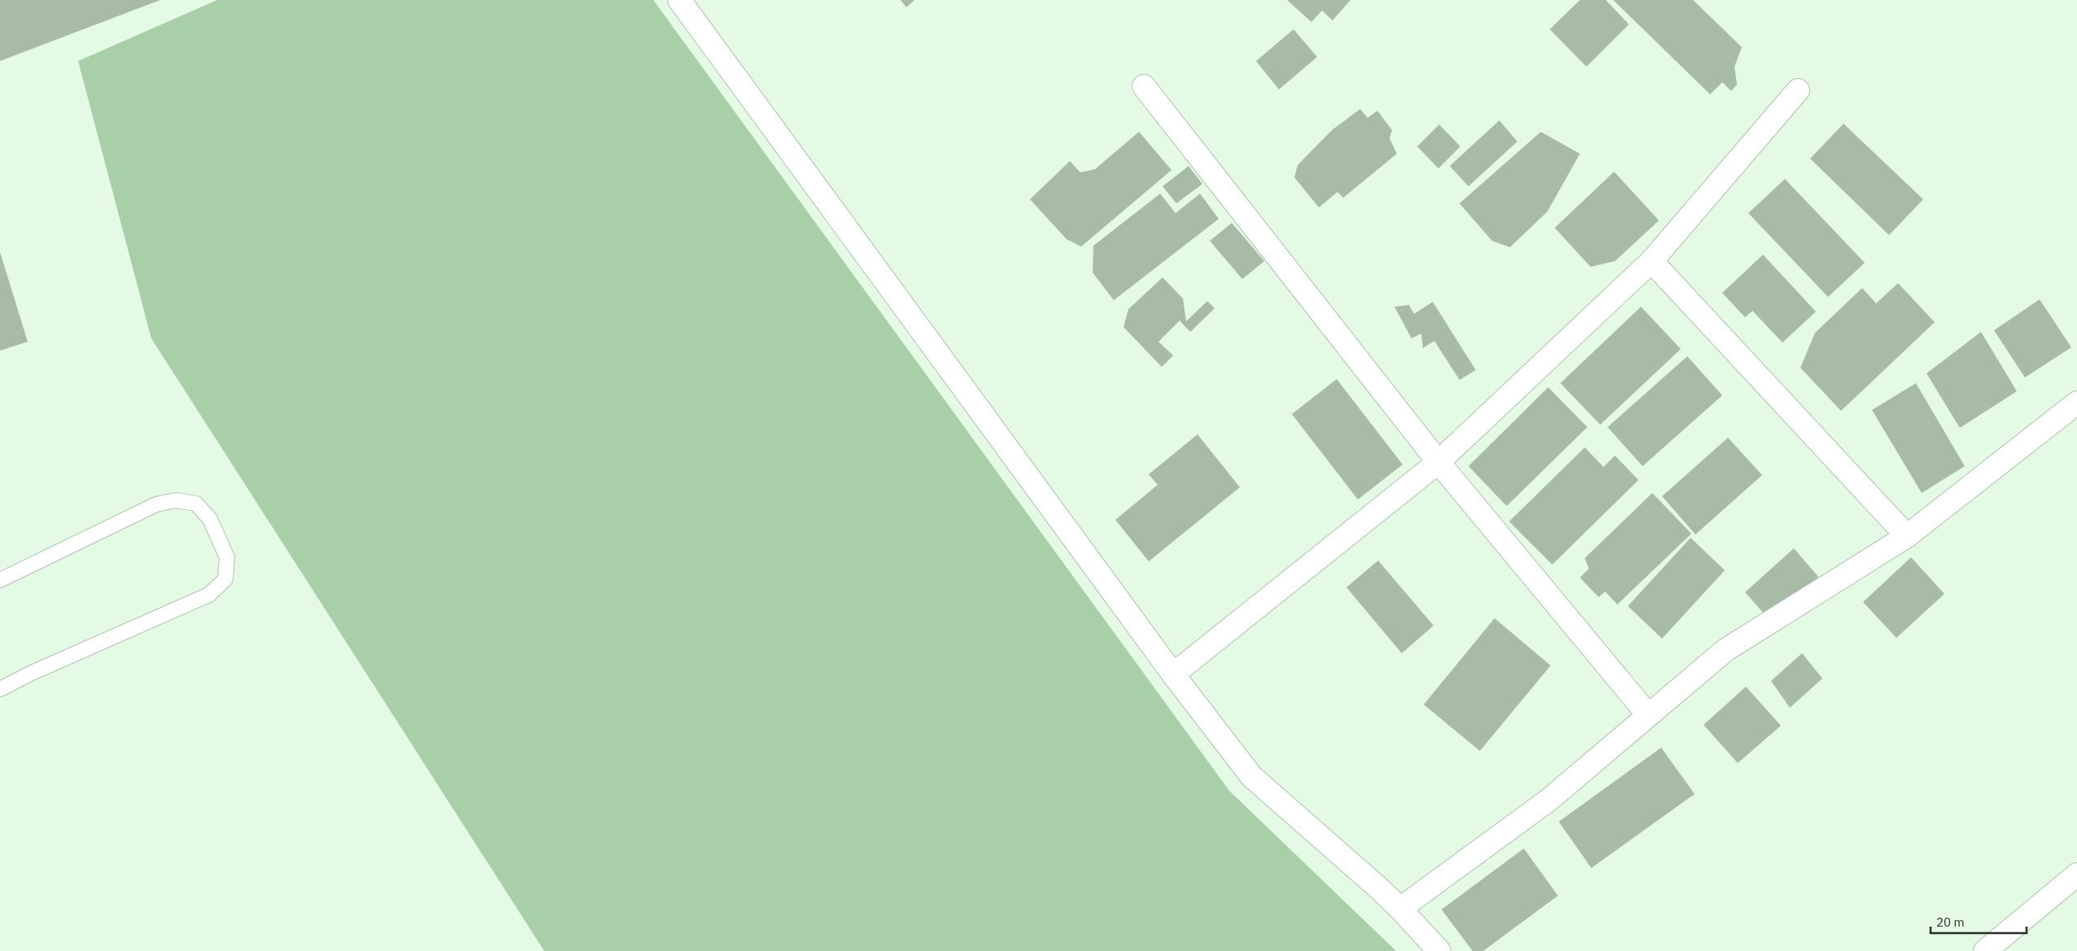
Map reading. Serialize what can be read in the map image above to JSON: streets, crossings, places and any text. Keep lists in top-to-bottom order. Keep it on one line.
{"scale_bar":"20 m"}
